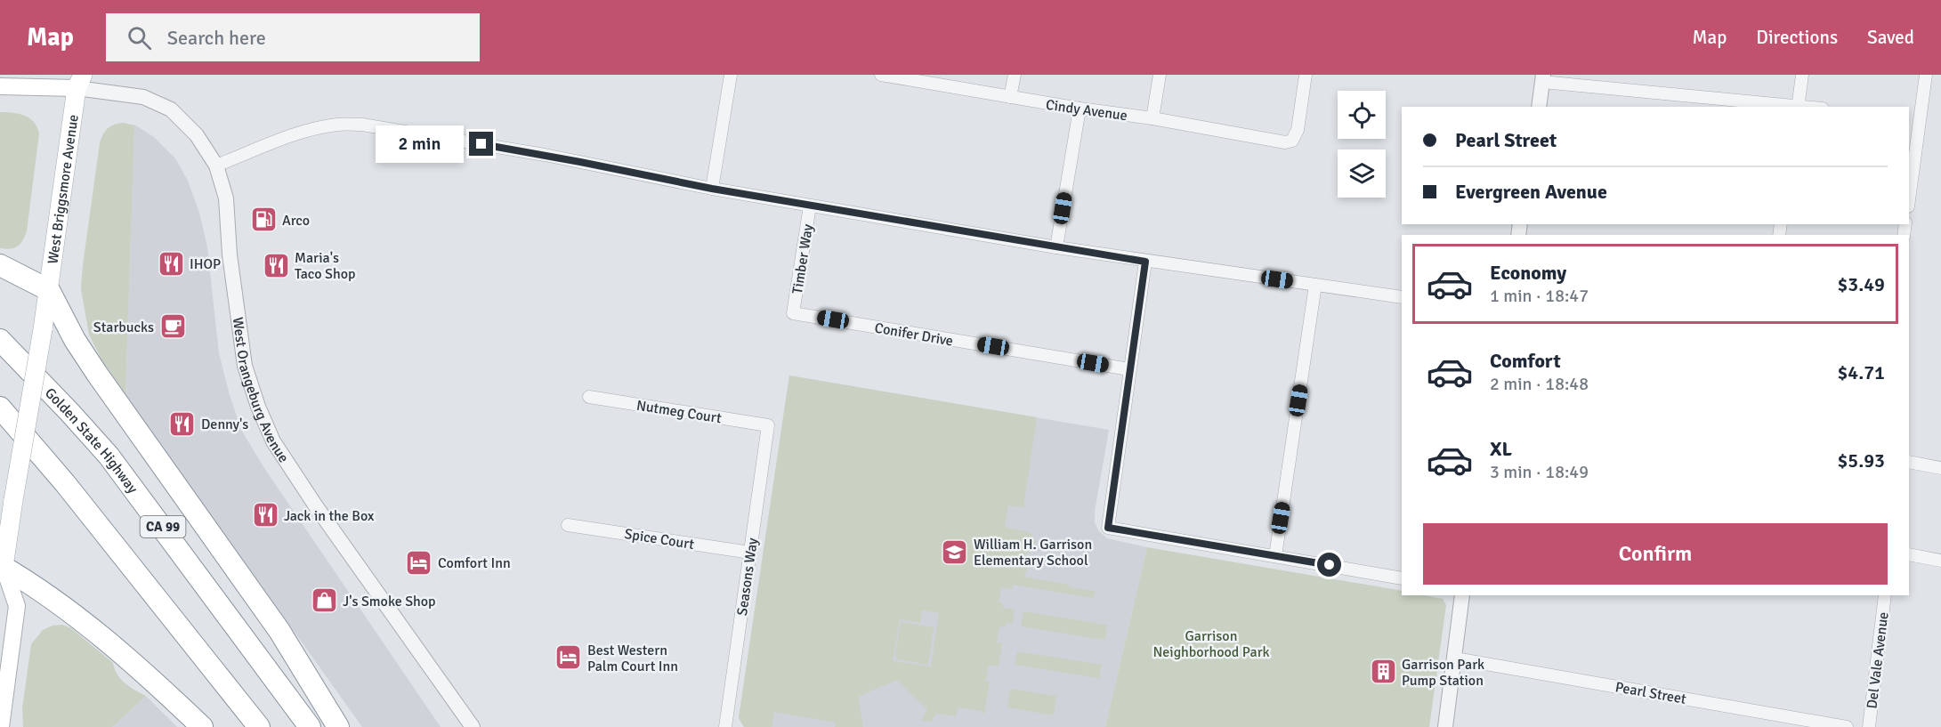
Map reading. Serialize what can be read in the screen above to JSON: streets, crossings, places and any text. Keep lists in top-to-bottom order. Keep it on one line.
{"streets":{"highway":["Golden State Highway","CA 99"],"main road":["West Briggsmore Avenue"],"street":["Cindy Avenue","Timber Way","Conifer Drive","West Orangeburg Avenue","Nutmeg Court","Spice Court","Seasons Way","Del Vale Avenue","Pearl Street"]},"crossings":[["West Briggsmore Avenue","West Orangeburg Avenue"],["Timber Way","Conifer Drive"],["Nutmeg Court","Seasons Way"],["Spice Court","Seasons Way"]],"parks":["Garrison Neighborhood Park"],"places":{"fuel station":["Arco"],"restaurant":["IHOP","Maria's Taco Shop","Denny's","Jack in the Box"],"cafe":["Starbucks"],"school or university":["William H. Garrison Elementary School"],"hotel":["Comfort Inn","Best Western Palm Court Inn"],"shop":["J's Smoke Shop"],"building":["Garrison Park Pump Station"]},"page":{"header":"Map","search":"Search here","nav":["Map","Directions","Saved"],"banner":["Pearl Street","Evergreen Avenue"],"bubble":"2 min","list":[{"name":"Economy","note":"1 min · 18:47","value":"$3.49"},{"name":"Comfort","note":"2 min · 18:48","value":"$4.71"},{"name":"XL","note":"3 min · 18:49","value":"$5.93"}],"buttons":"Confirm"}}
